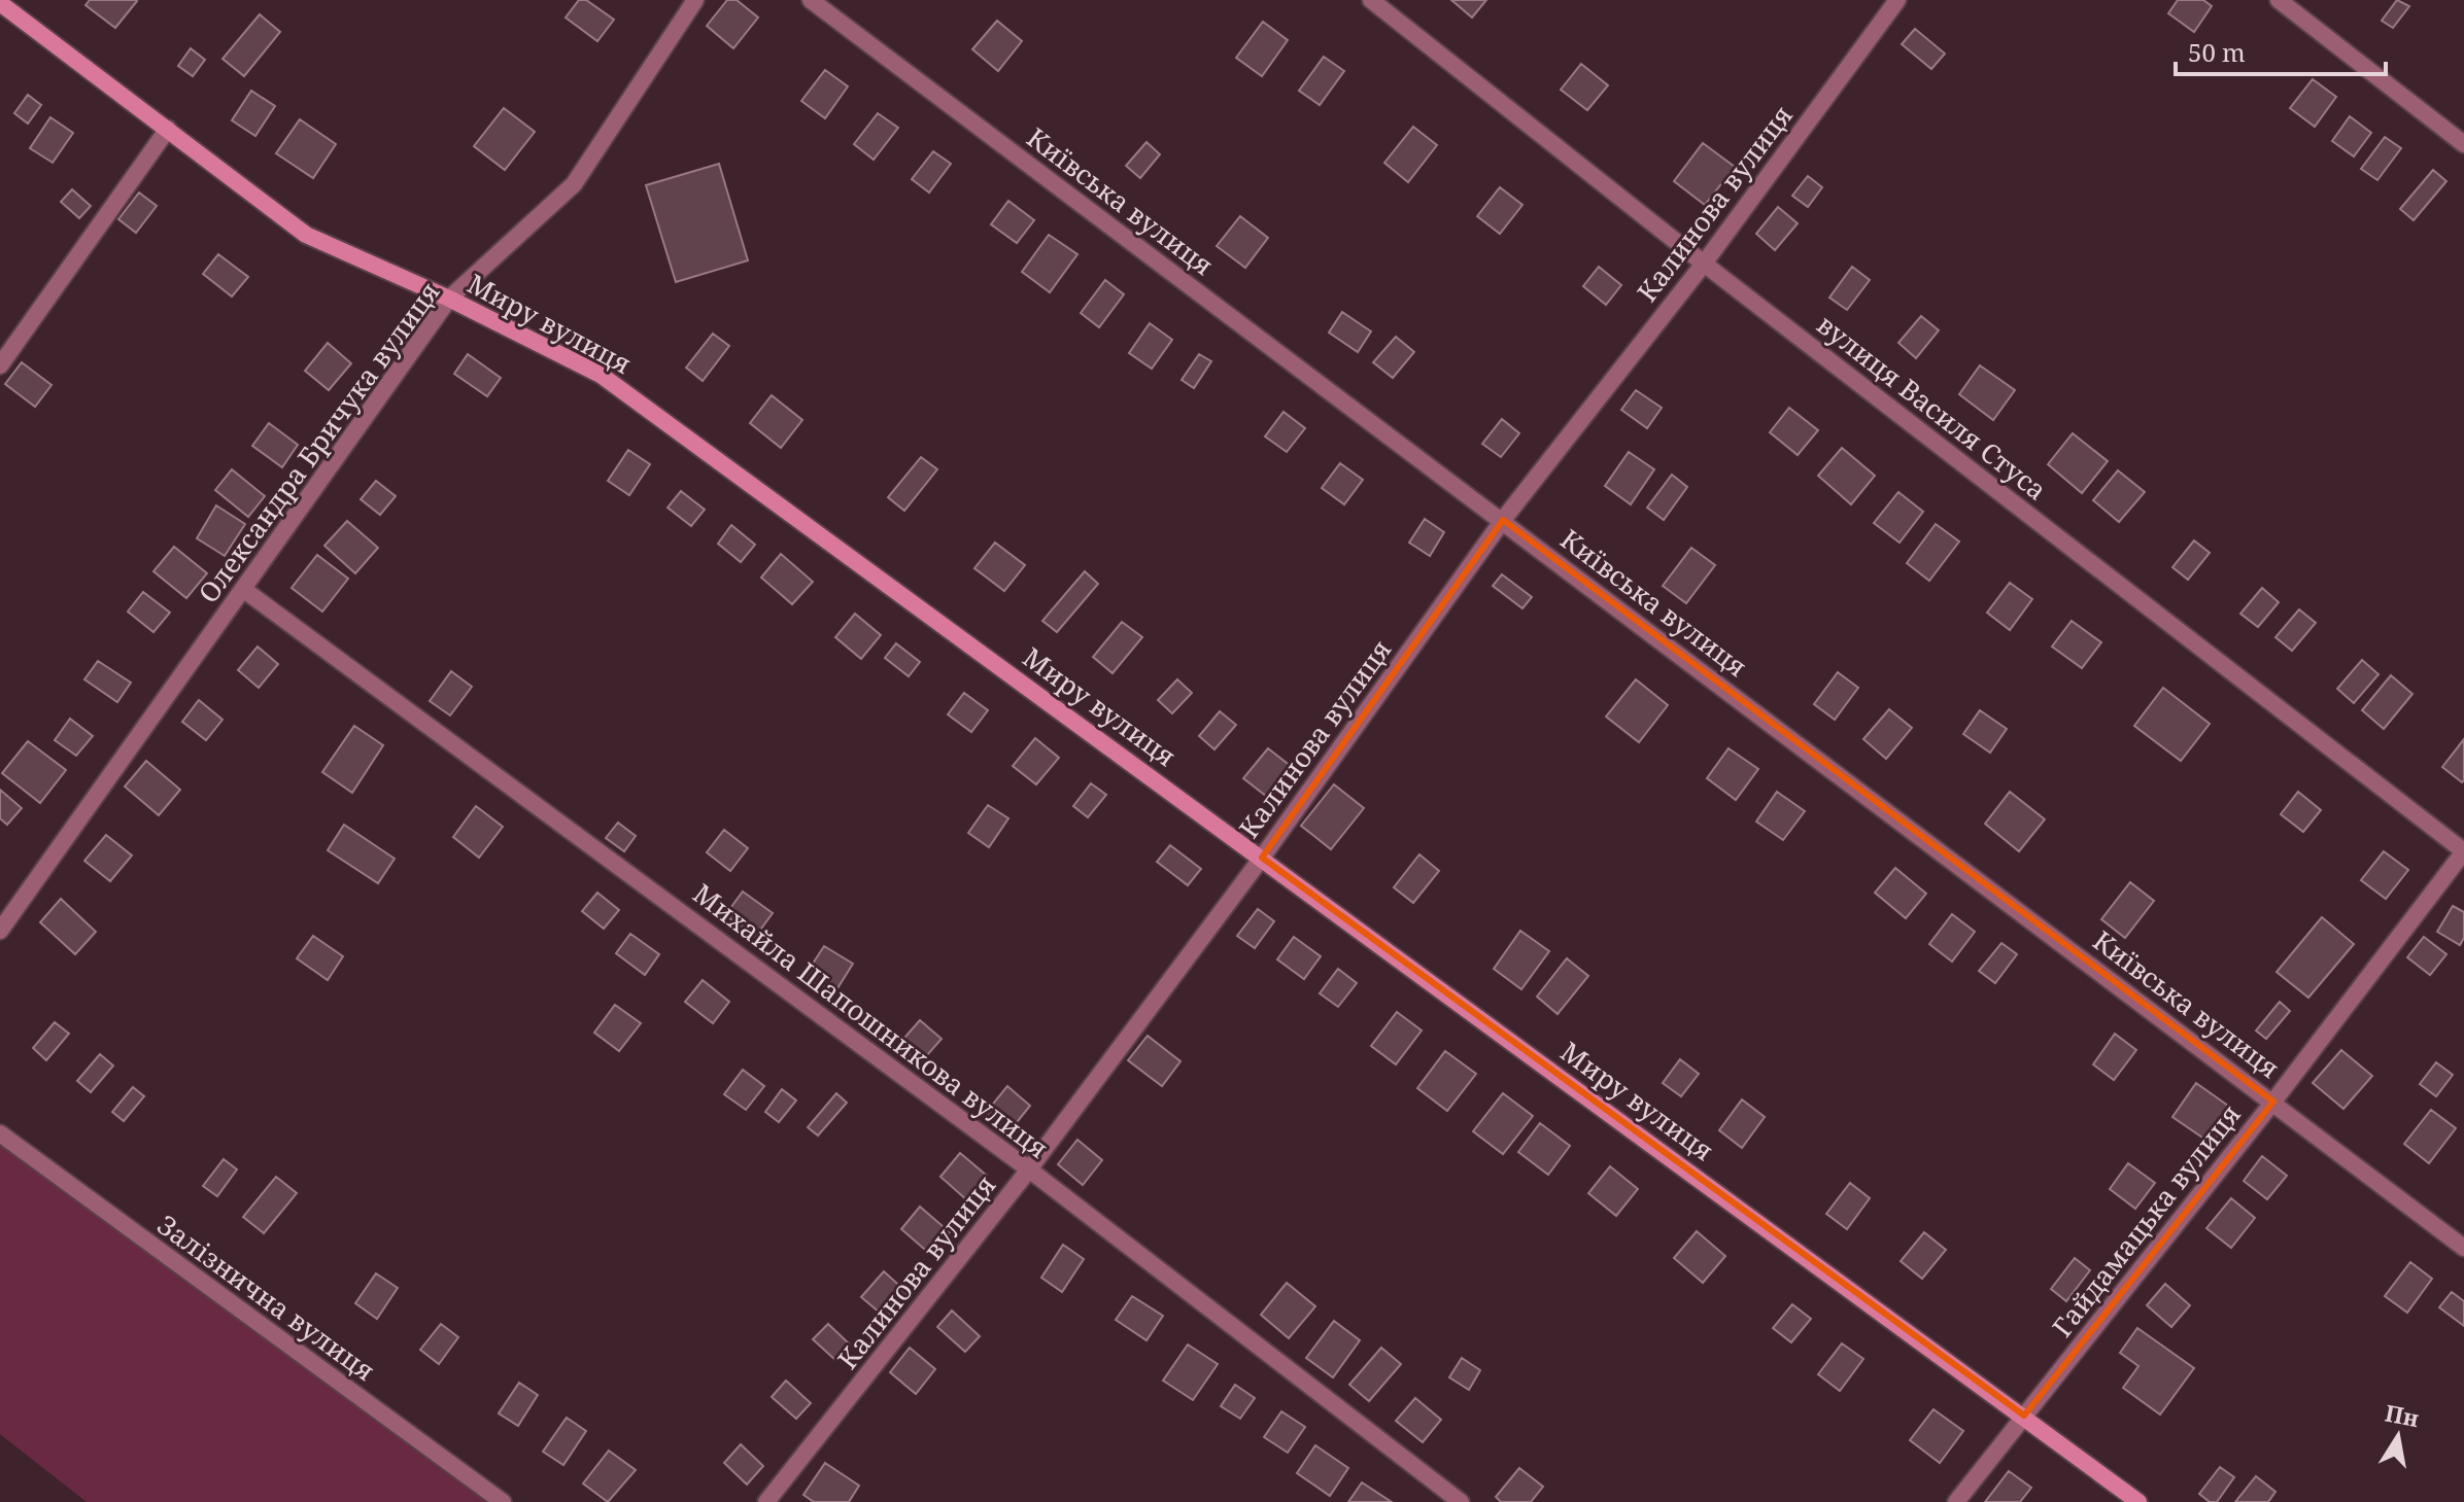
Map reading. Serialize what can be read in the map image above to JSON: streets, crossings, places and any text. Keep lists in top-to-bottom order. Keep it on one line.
{"streets":{"main road":["Миру вулиця"],"street":["Київська вулиця","Калинова вулиця","вулиця Василя Стуса","Олександра Бричука вулиця","Михайла Шапошникова вулиця","Гайдамацька вулиця","Залізнична вулиця"]},"crossings":[["Київська вулиця","Калинова вулиця"],["Київська вулиця","Гайдамацька вулиця"],["Калинова вулиця","Миру вулиця"],["Калинова вулиця","вулиця Василя Стуса"],["Калинова вулиця","Михайла Шапошникова вулиця"],["Миру вулиця","Олександра Бричука вулиця"],["Миру вулиця","Гайдамацька вулиця"],["вулиця Василя Стуса","Гайдамацька вулиця"],["Олександра Бричука вулиця","Михайла Шапошникова вулиця"]],"scale_bar":"50 m","north":"top"}
